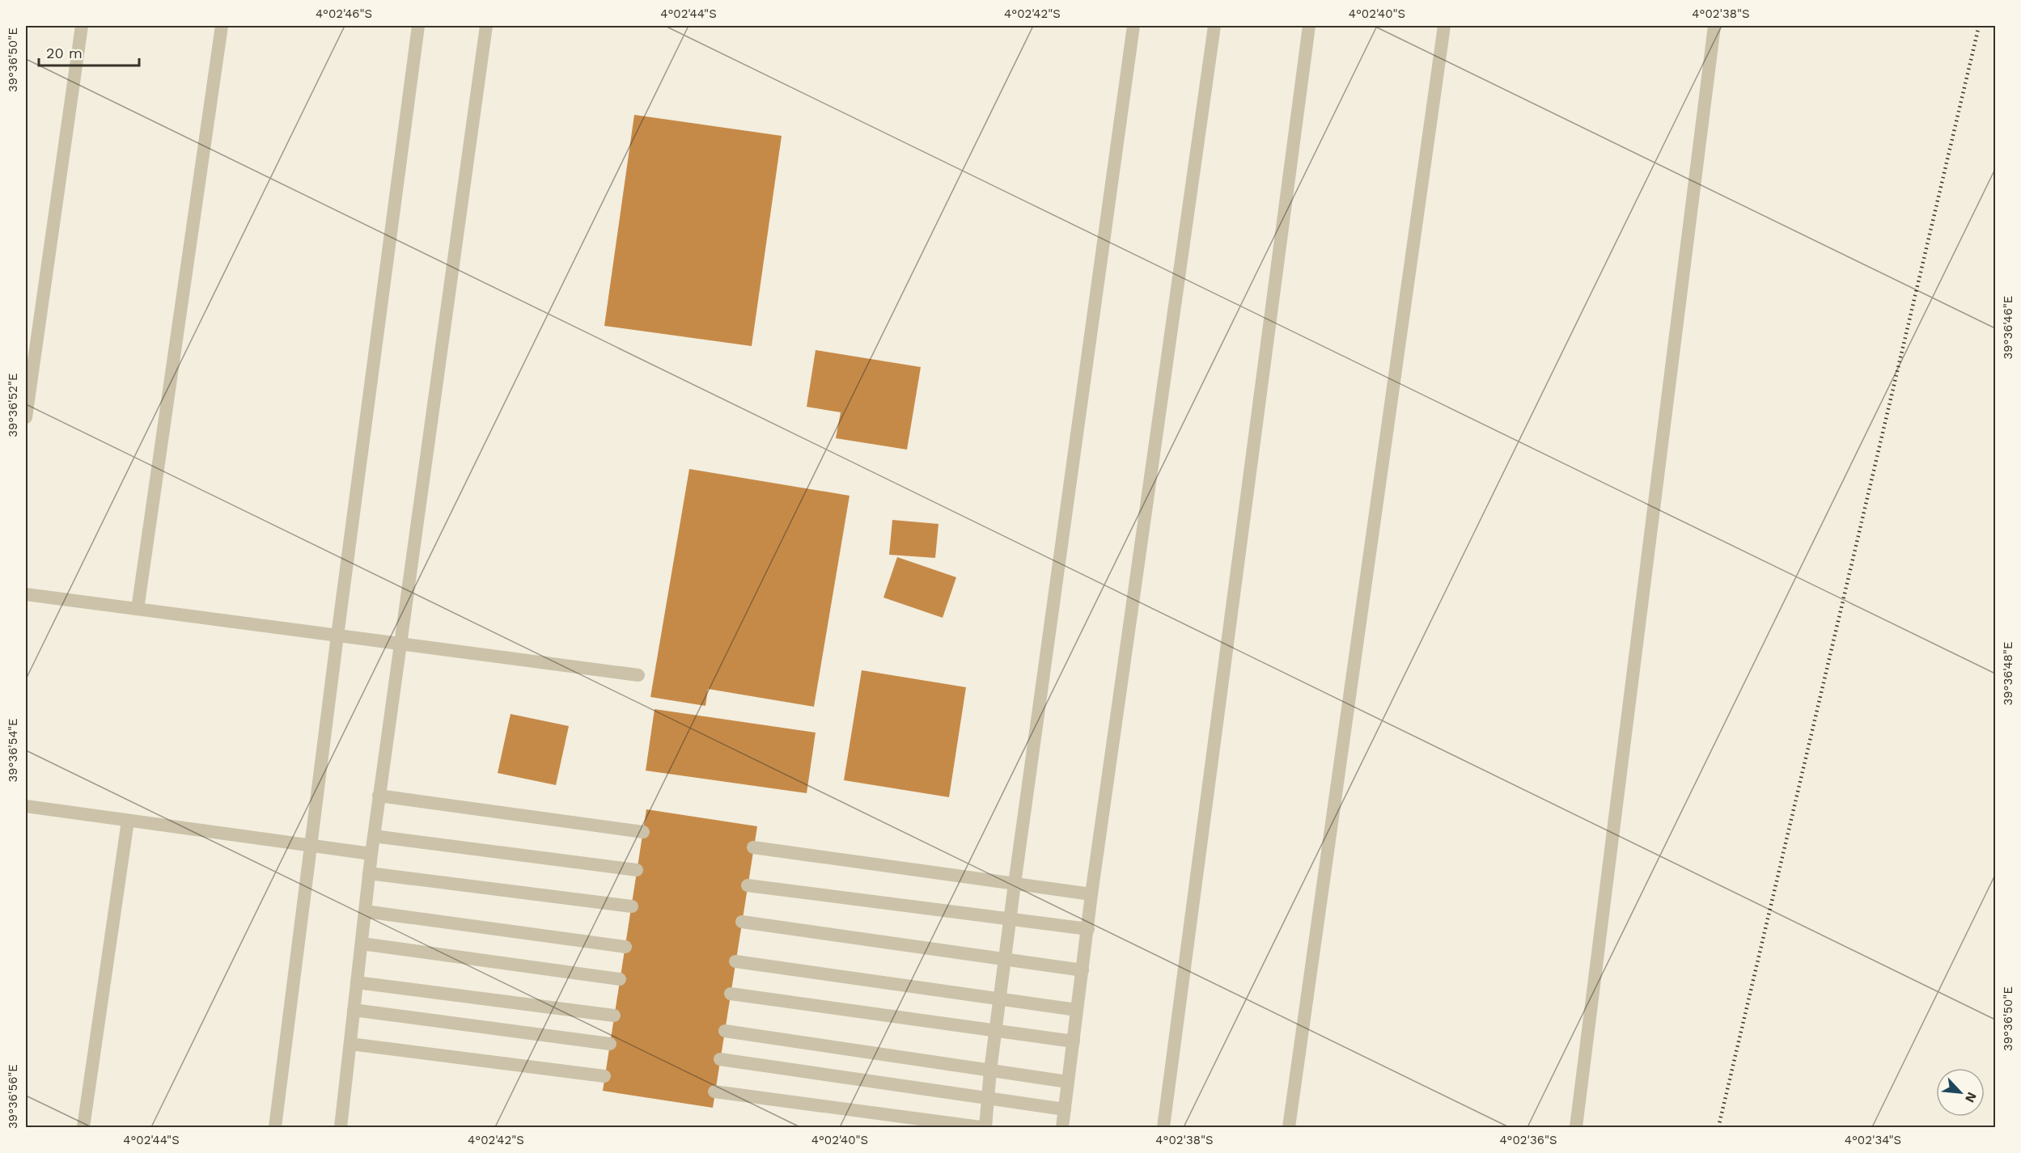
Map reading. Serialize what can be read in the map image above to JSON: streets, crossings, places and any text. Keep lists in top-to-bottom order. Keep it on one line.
{"scale_bar":"20 m","north":"bottom right","coordinates":["4°02'46\"S","4°02'44\"S","4°02'42\"S","4°02'40\"S","4°02'38\"S","39°36'50\"E","39°36'46\"E","39°36'52\"E","39°36'48\"E","39°36'54\"E","39°36'56\"E","4°02'36\"S","4°02'34\"S"]}
